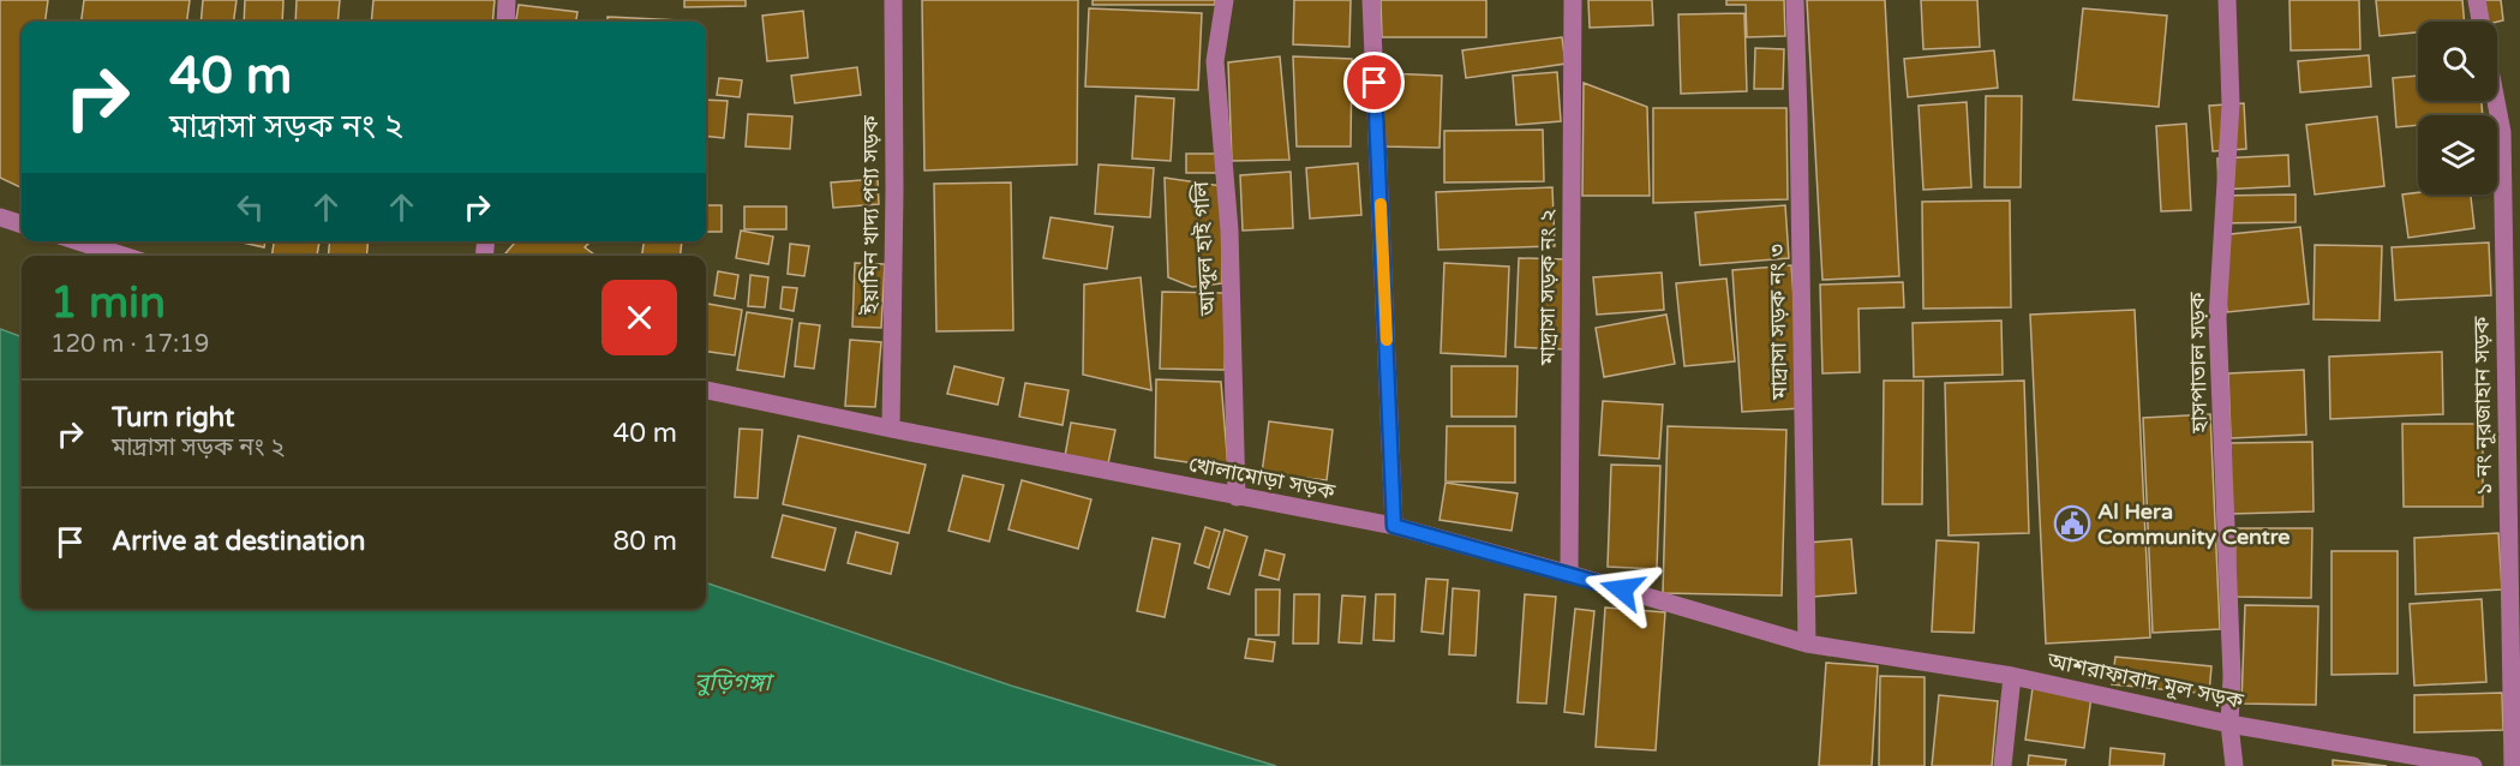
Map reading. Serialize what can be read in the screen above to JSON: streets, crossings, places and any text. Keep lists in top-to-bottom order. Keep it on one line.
{"streets":{"street":["ইয়ামিন খাদ্য পণ্য সড়ক","আব্দুল হাই গলি","মাদ্রাসা সড়ক নং ২","মাদ্রাসা সড়ক নং ৩","হাসপাতাল সড়ক","১ নং নূরজাহান সড়ক","খোলামোড়া সড়ক","আশরাফাবাদ মূল সড়ক"]},"crossings":[["ইয়ামিন খাদ্য পণ্য সড়ক","খোলামোড়া সড়ক"],["আব্দুল হাই গলি","খোলামোড়া সড়ক"],["মাদ্রাসা সড়ক নং ২","খোলামোড়া সড়ক"],["মাদ্রাসা সড়ক নং ৩","খোলামোড়া সড়ক"],["মাদ্রাসা সড়ক নং ৩","আশরাফাবাদ মূল সড়ক"],["হাসপাতাল সড়ক","আশরাফাবাদ মূল সড়ক"],["খোলামোড়া সড়ক","আশরাফাবাদ মূল সড়ক"]],"water":["বুড়িগঙ্গা"],"places":{"public building":["Al Hera Community Centre"]},"page":{"turn":["40 m","মাদ্রাসা সড়ক নং ২"],"heading":["1 min","120 m · 17:19"],"list":[{"name":"Turn right","note":"মাদ্রাসা সড়ক নং ২","value":"40 m"},{"name":"Arrive at destination","value":"80 m"}]}}
